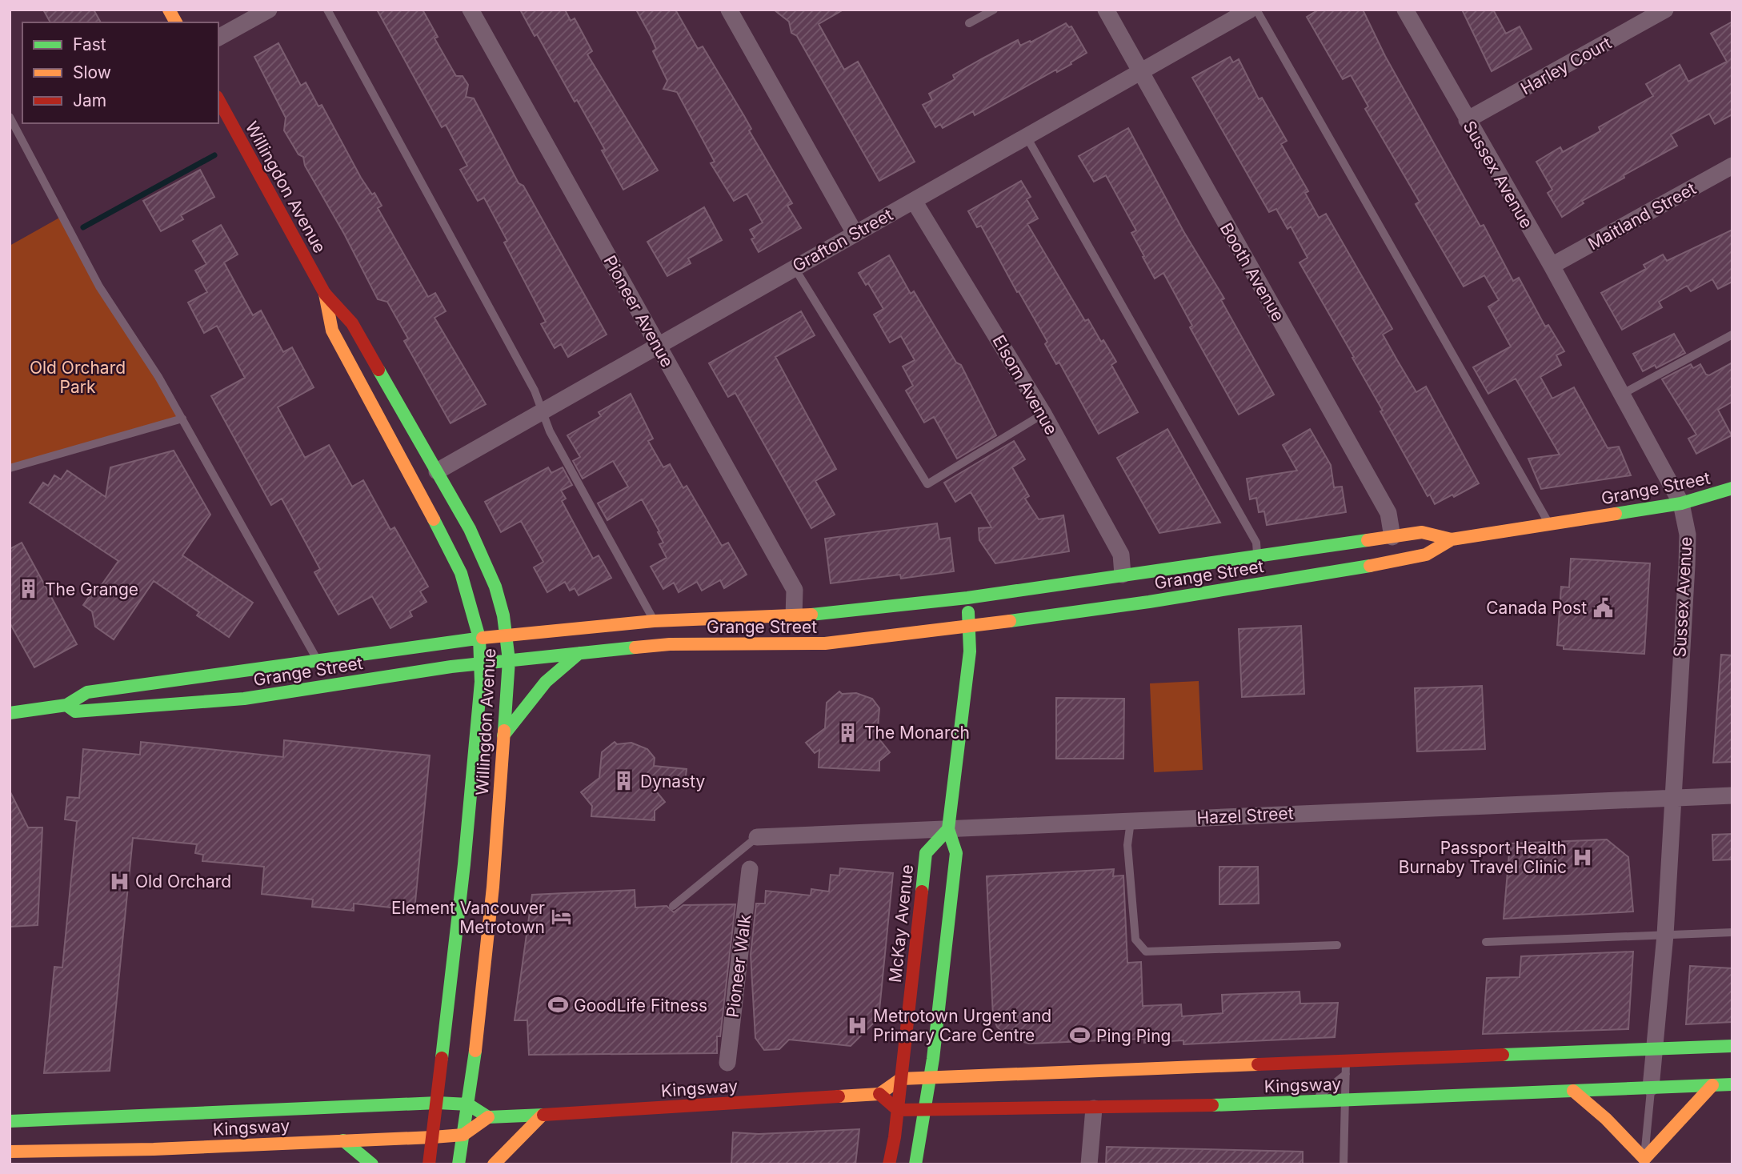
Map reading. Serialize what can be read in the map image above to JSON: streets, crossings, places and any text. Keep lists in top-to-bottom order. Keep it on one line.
{"streets":{"main road":["Willingdon Avenue","Grange Street","McKay Avenue","Kingsway"],"street":["Harley Court","Sussex Avenue","Maitland Street","Grafton Street","Booth Avenue","Pioneer Avenue","Elsom Avenue","Hazel Street","Pioneer Walk"]},"crossings":[["Harley Court","Sussex Avenue"],["Sussex Avenue","Maitland Street"],["Sussex Avenue","Grange Street"],["Sussex Avenue","Hazel Street"],["Sussex Avenue","Kingsway"],["Willingdon Avenue","Grafton Street"],["Willingdon Avenue","Grange Street"],["Willingdon Avenue","Kingsway"],["Grafton Street","Booth Avenue"],["Grafton Street","Pioneer Avenue"],["Grafton Street","Elsom Avenue"],["Booth Avenue","Grange Street"],["Pioneer Avenue","Grange Street"],["Elsom Avenue","Grange Street"],["Hazel Street","McKay Avenue"],["McKay Avenue","Kingsway"]],"parks":["Old Orchard Park"],"places":{"building":["The Grange","The Monarch","Dynasty"],"public building":["Canada Post"],"hospital":["Passport Health Burnaby Travel Clinic","Old Orchard","Metrotown Urgent and Primary Care Centre"],"hotel":["Element Vancouver Metrotown"],"sports":["GoodLife Fitness","Ping Ping"]},"legend":["Fast","Slow","Jam"]}
